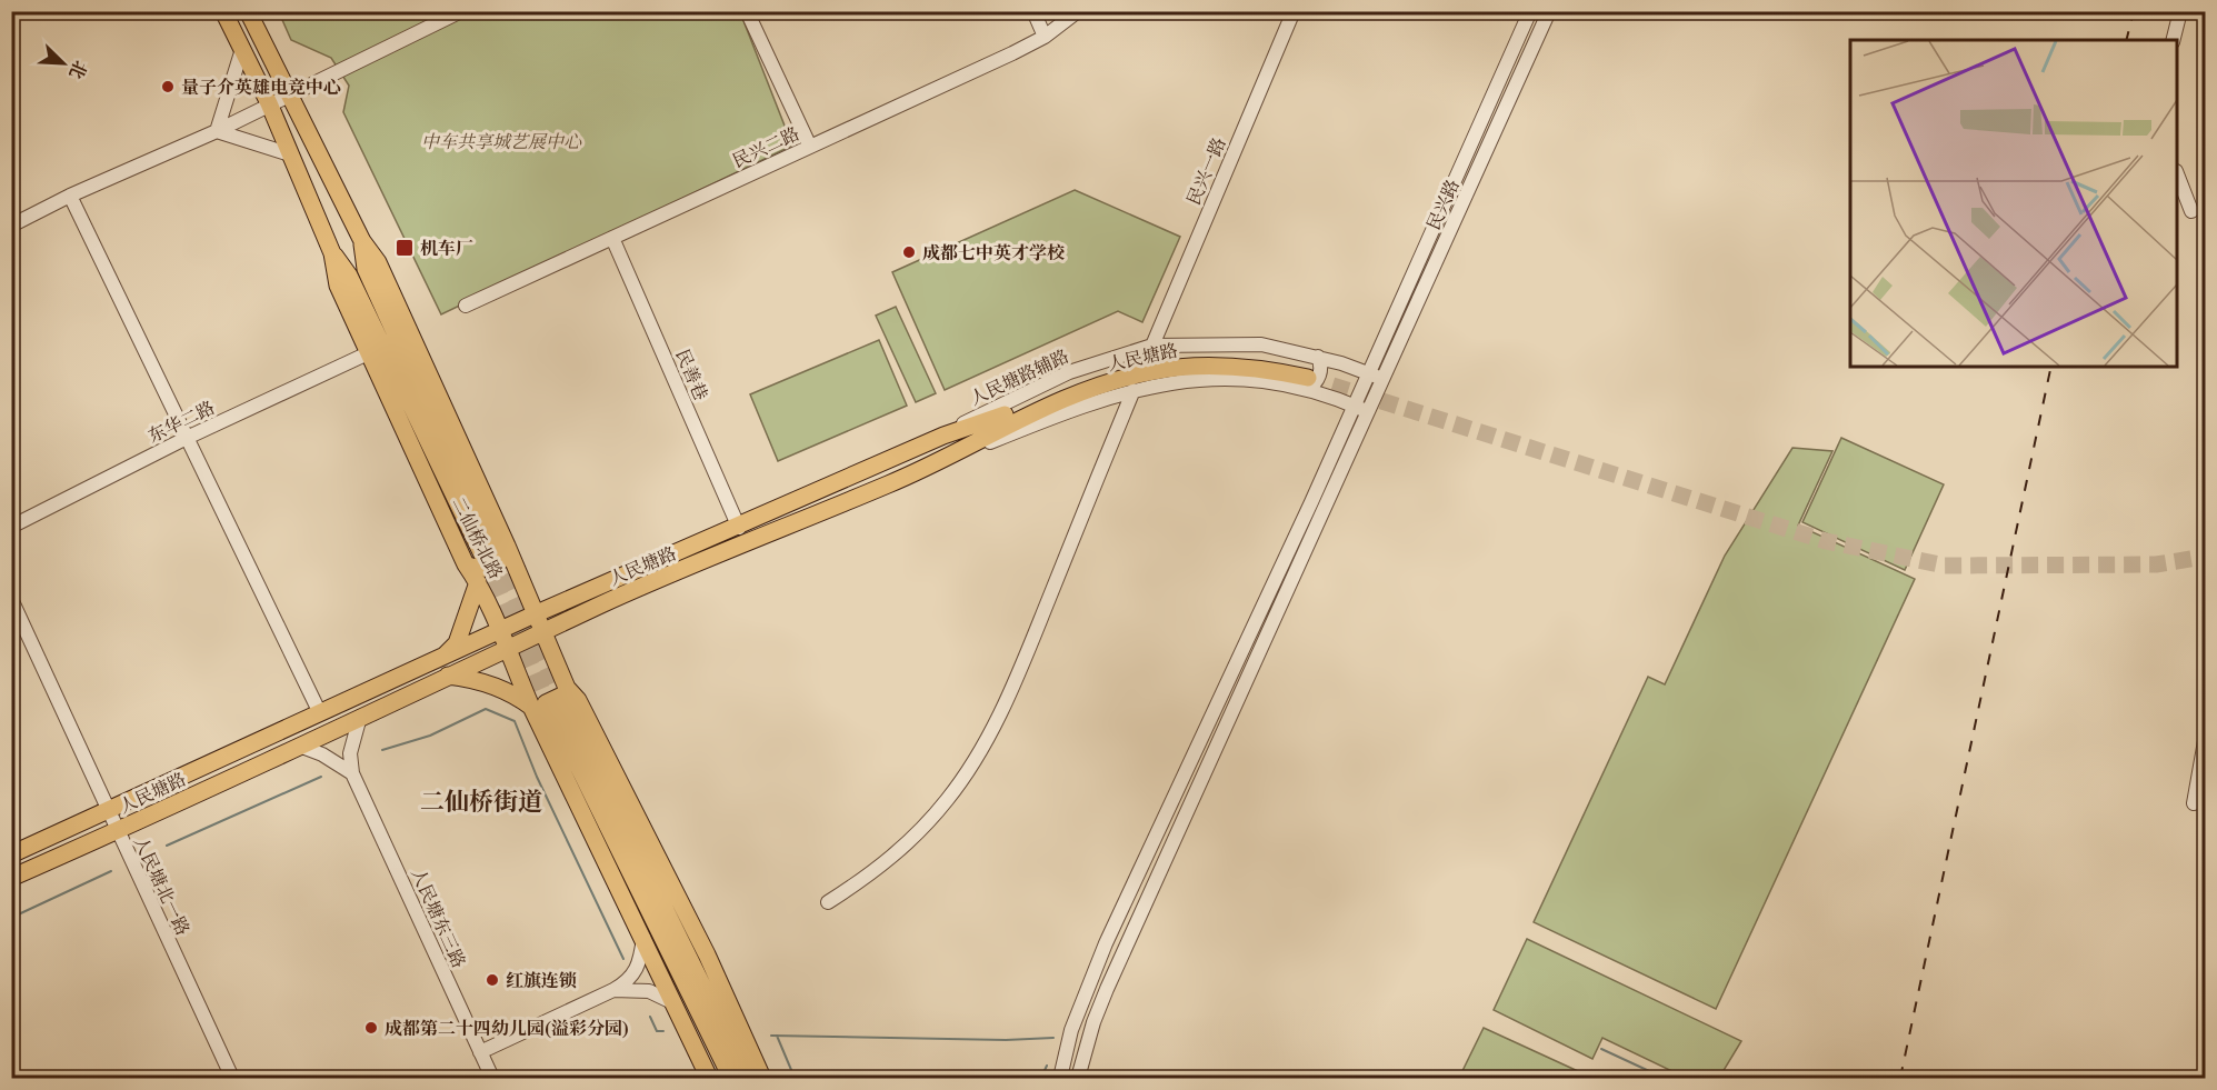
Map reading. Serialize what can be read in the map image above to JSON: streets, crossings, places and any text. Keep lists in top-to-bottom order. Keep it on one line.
{"streets":{"main road":["人民塘路","二仙桥北路"],"street":["民兴二路","民兴一路","民兴路","民善巷","人民塘路辅路","东华二路","人民塘北一路","人民塘东三路"]},"crossings":[["民兴二路","民善巷"],["民兴一路","人民塘路辅路"],["民兴路","人民塘路辅路"],["人民塘路","民善巷"],["人民塘路","人民塘路辅路"],["人民塘路","二仙桥北路"],["人民塘路","人民塘北一路"],["人民塘路","人民塘东三路"],["东华二路","二仙桥北路"]],"districts":["二仙桥街道"],"parks":["中车共享城艺展中心"],"places":{"other":["量子介英雄电竞中心","成都七中英才学校","红旗连锁","成都第二十四幼儿园(溢彩分园)"],"transit":["机车厂"]},"north":"bottom right"}
